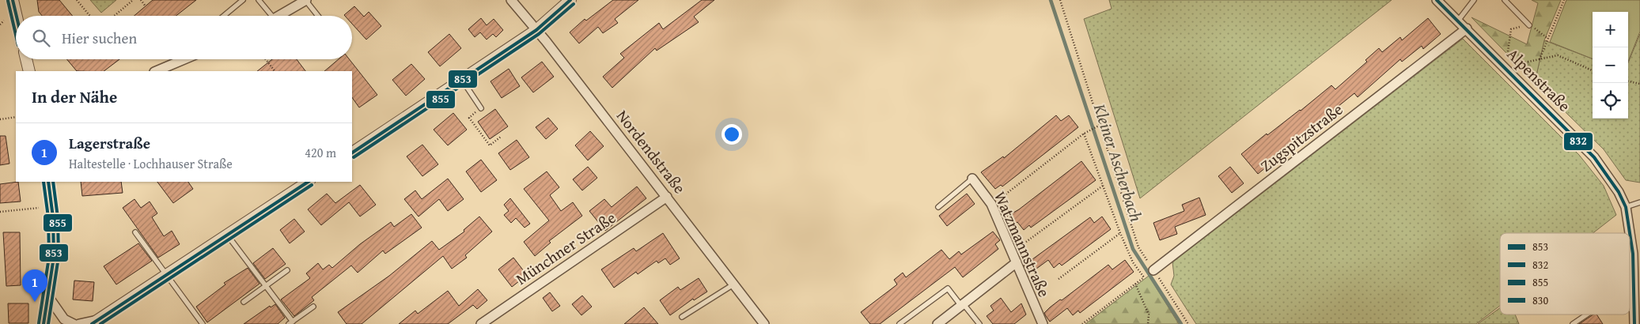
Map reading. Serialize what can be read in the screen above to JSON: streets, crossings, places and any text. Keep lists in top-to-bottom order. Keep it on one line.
{"streets":{"street":["Alpenstraße","Zugspitzstraße","Nordendstraße","Watzmannstraße","Münchner Straße"]},"crossings":[["Alpenstraße","Zugspitzstraße"],["Nordendstraße","Münchner Straße"]],"water":["Kleiner Ascherbach"],"lines":["transit line 853","transit line 832","transit line 855","transit line 830"],"legend":["853","832","855","830"],"page":{"map_buttons":["+","−"],"search":"Hier suchen","heading":"In der Nähe","list":[{"mark":"1","name":"Lagerstraße","note":"Haltestelle · Lochhauser Straße","value":"420 m"}],"pins":"1"}}
